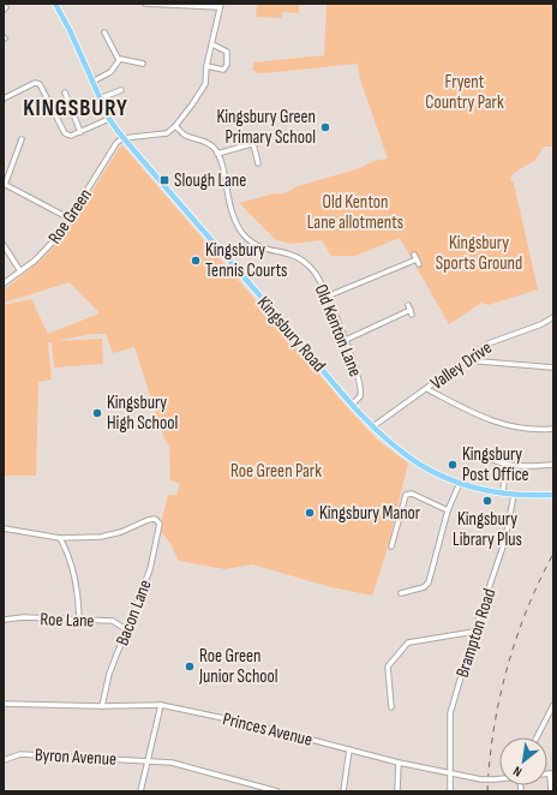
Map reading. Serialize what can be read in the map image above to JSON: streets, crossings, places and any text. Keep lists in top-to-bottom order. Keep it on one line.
{"streets":{"main road":["Kingsbury Road"],"street":["Roe Green","Old Kenton Lane","Valley Drive","Bacon Lane","Roe Lane","Brampton Road","Princes Avenue","Byron Avenue"]},"crossings":[["Roe Green","Kingsbury Road"],["Old Kenton Lane","Kingsbury Road"],["Kingsbury Road","Valley Drive"],["Kingsbury Road","Brampton Road"],["Bacon Lane","Roe Lane"],["Bacon Lane","Princes Avenue"],["Brampton Road","Princes Avenue"]],"districts":["KINGSBURY"],"parks":["Fryent Country Park","Old Kenton Lane allotments","Kingsbury Sports Ground","Roe Green Park"],"places":{"other":["Kingsbury Green Primary School","Kingsbury Tennis Courts","Kingsbury High School","Kingsbury Post Office","Kingsbury Library Plus","Kingsbury Manor","Roe Green Junior School"],"transit":["Slough Lane"]},"north":"bottom left"}
